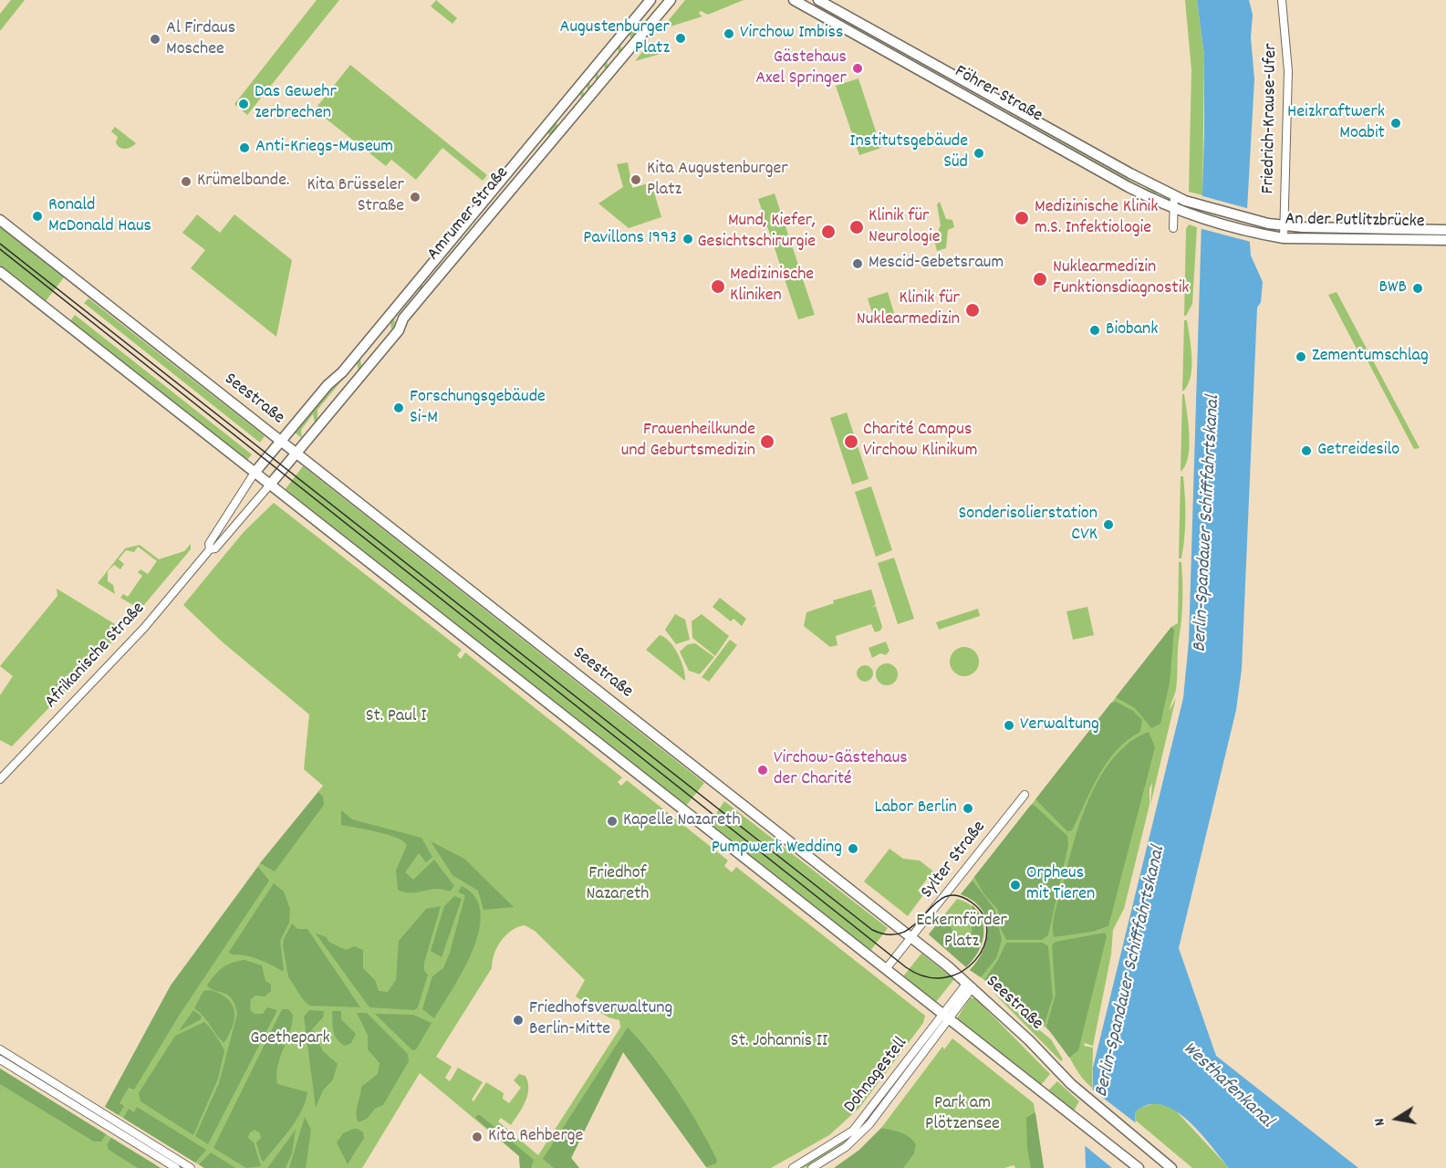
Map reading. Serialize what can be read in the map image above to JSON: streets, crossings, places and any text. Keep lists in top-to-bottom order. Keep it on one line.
{"streets":{"main road":["Föhrer Straße","Amrumer Straße","An der Putlitzbrücke","Seestraße"],"street":["Friedrich-Krause-Ufer","Afrikanische Straße","Sylter Straße","Dohnagestell"]},"crossings":[["Föhrer Straße","An der Putlitzbrücke"],["Friedrich-Krause-Ufer","An der Putlitzbrücke"],["Amrumer Straße","Seestraße"],["Amrumer Straße","Afrikanische Straße"],["Seestraße","Sylter Straße"],["Seestraße","Dohnagestell"]],"water":["Berlin-Spandauer Schifffahrtskanal","Westhafenkanal"],"parks":["St. Paul I","Friedhof Nazareth","Eckernförder Platz","Goethepark","St. Johannis II","Park am Plötzensee"],"places":["Virchow Imbiss","Augustenburger Platz","Al Firdaus Moschee","Gästehaus Axel Springer","Das Gewehr zerbrechen","Heizkraftwerk Moabit","Anti-Kriegs-Museum","Institutsgebäude Süd","Kita Augustenburger Platz","Krümelbande.","Kita Brüsseler Straße","Ronald McDonald Haus","Medizinische Klinik m.S. Infektiologie","Klinik für Neurologie","Mund, Kiefer, Gesichtschirurgie","Pavillons 1993","Mescid-Gebetsraum","Nuklearmedizin Funktionsdiagnostik","Medizinische Kliniken","BWB","Klinik für Nuklearmedizin","Biobank","Zementumschlag","Forschungsgebäude Si-M","Frauenheilkunde und Geburtsmedizin","Charité Campus Virchow Klinikum","Getreidesilo","Sonderisolierstation CVK","Verwaltung","Virchow-Gästehaus der Charité","Labor Berlin","Kapelle Nazareth","Pumpwerk Wedding","Orpheus mit Tieren","Friedhofsverwaltung Berlin-Mitte","Kita Rehberge"],"north":"left"}
